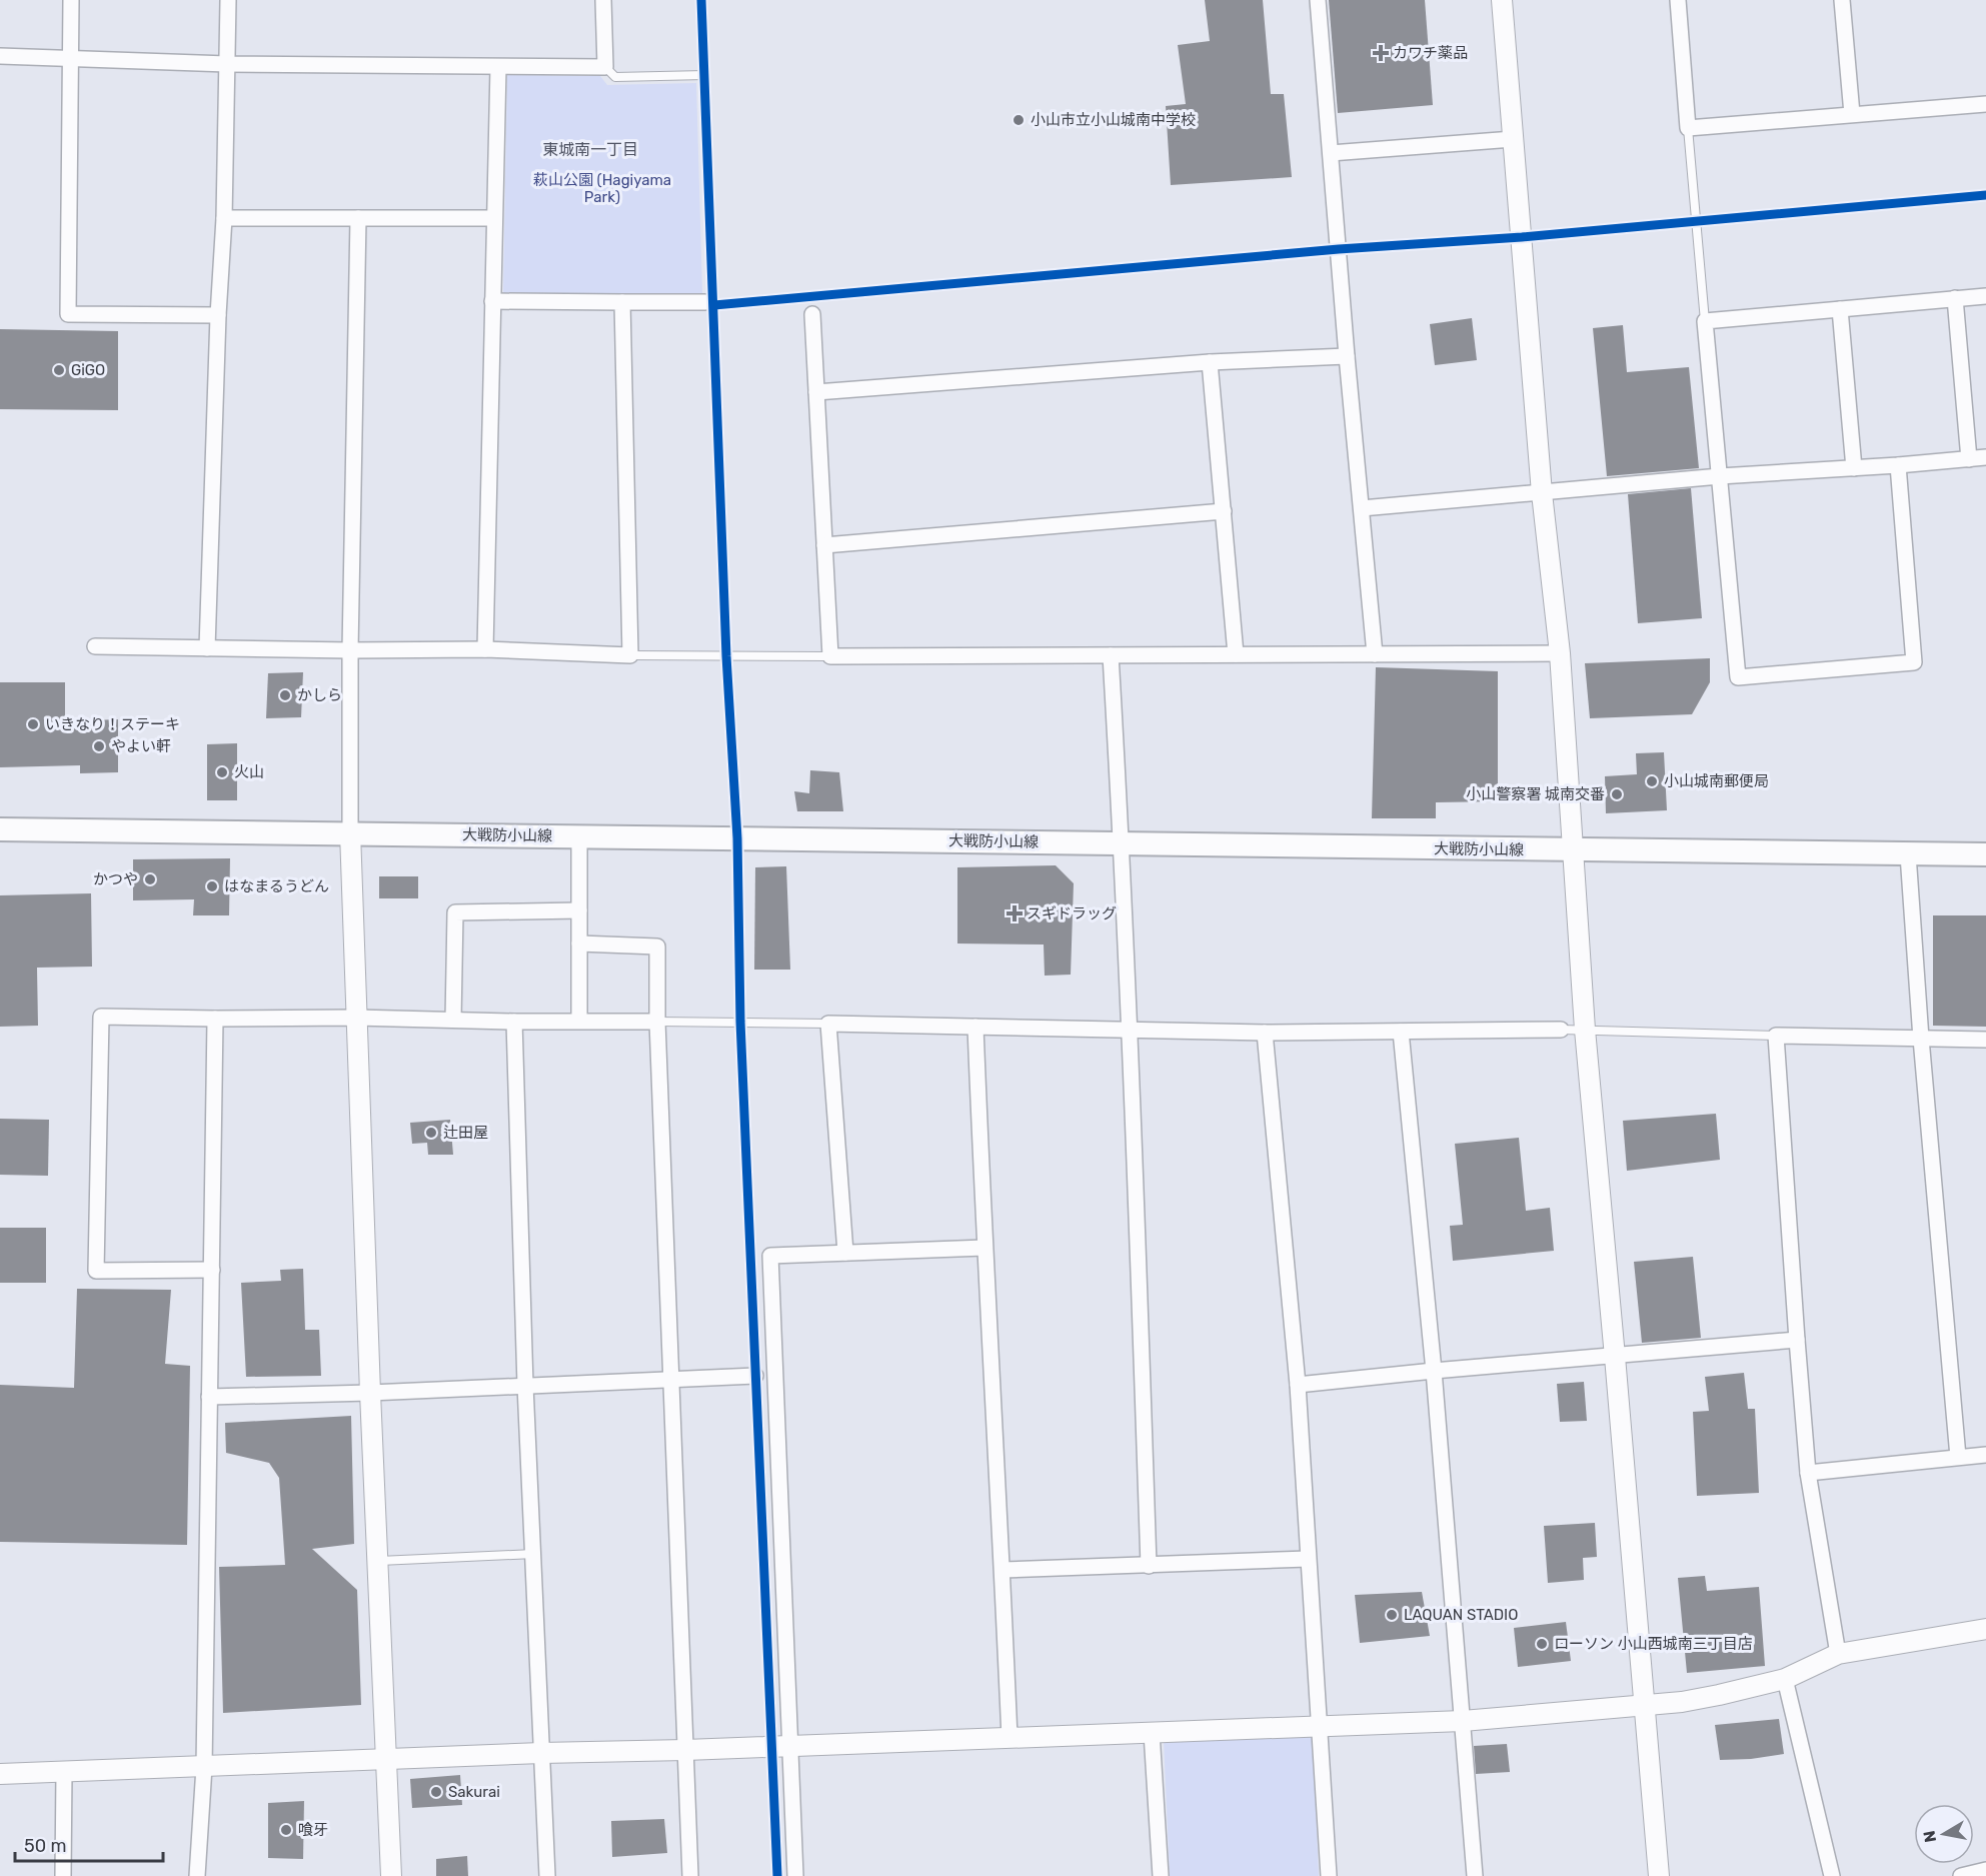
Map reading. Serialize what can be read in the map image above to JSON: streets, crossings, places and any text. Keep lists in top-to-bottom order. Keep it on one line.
{"streets":{"main road":["大戦防小山線"]},"districts":["東城南一丁目"],"parks":["萩山公園 (Hagiyama Park)"],"places":{"health":["カワチ薬品","スギドラッグ"],"other":["小山市立小山城南中学校","GiGO","かしら","いきなり！ステーキ","やよい軒","火山","小山城南郵便局","小山警察署 城南交番","かつや","はなまるうどん","辻田屋","LAQUAN STADIO","ローソン 小山西城南三丁目店","Sakurai","喰牙"]},"scale_bar":"50 m","north":"left"}
